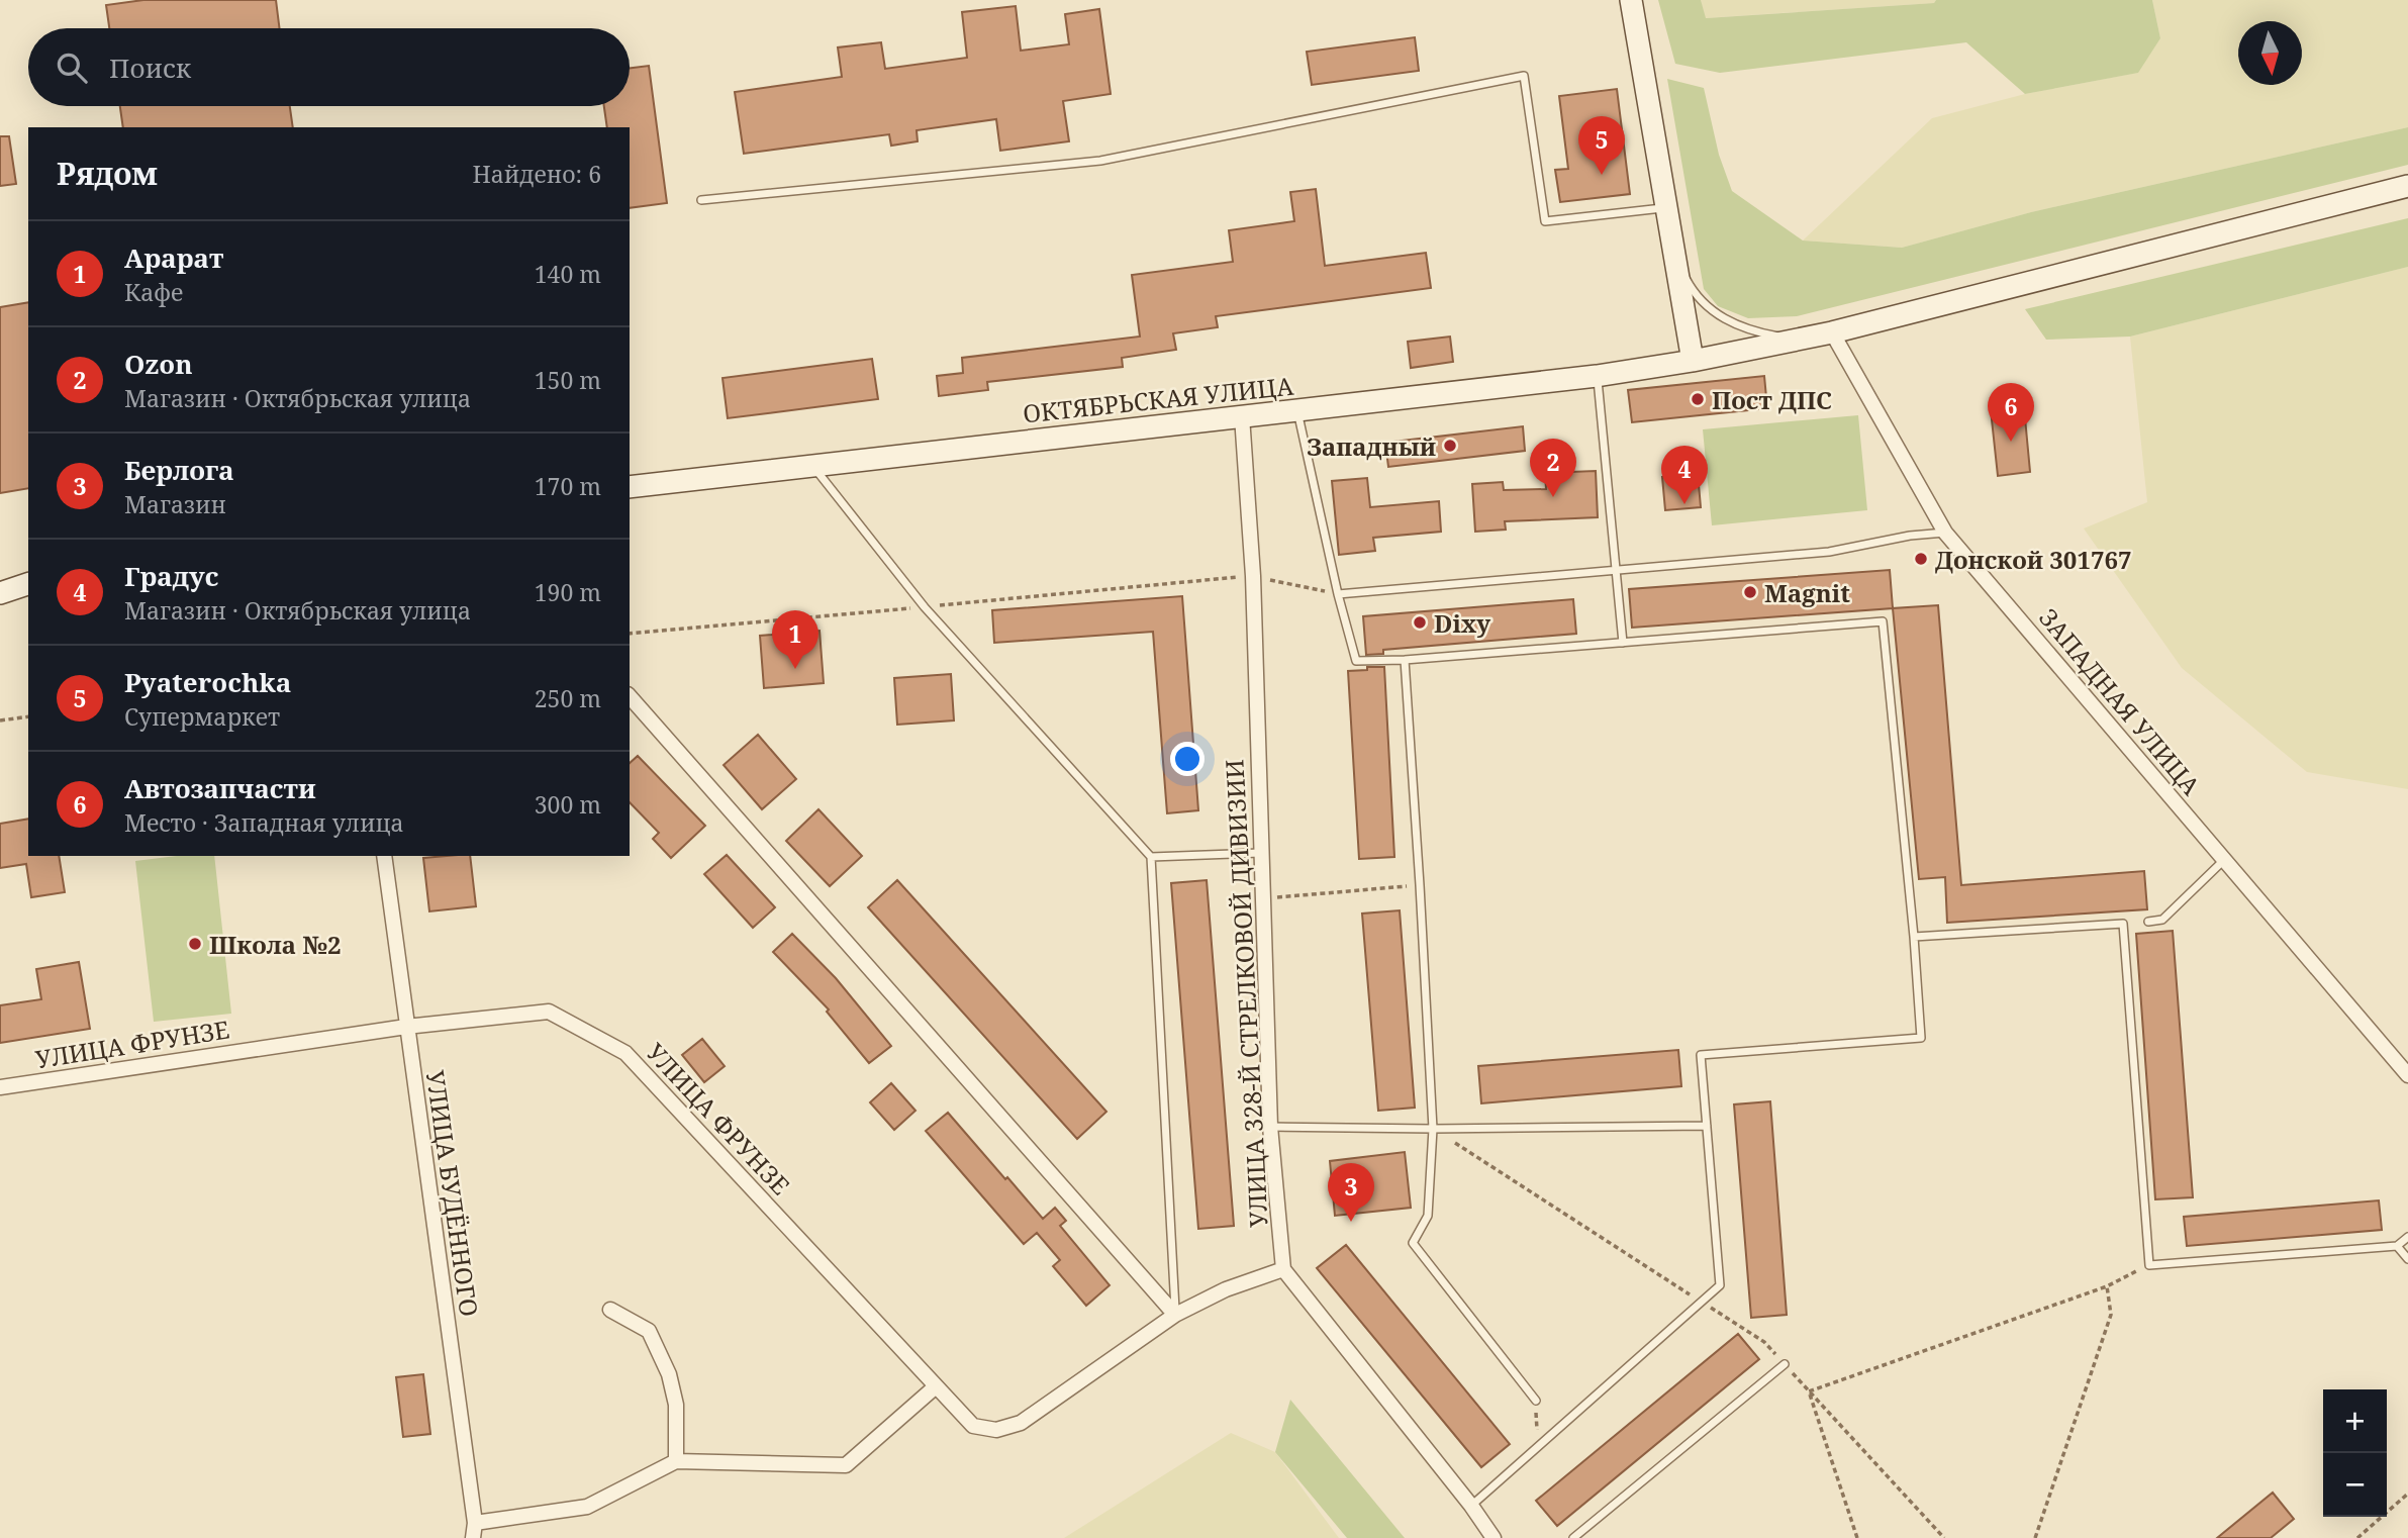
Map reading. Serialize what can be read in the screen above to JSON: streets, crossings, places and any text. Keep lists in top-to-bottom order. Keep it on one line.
{"streets":{"main road":["ОКТЯБРЬСКАЯ УЛИЦА"],"street":["ЗАПАДНАЯ УЛИЦА","УЛИЦА 328-Й СТРЕЛКОВОЙ ДИВИЗИИ","УЛИЦА ФРУНЗЕ","УЛИЦА БУДЁННОГО"]},"crossings":[["ОКТЯБРЬСКАЯ УЛИЦА","ЗАПАДНАЯ УЛИЦА"],["ОКТЯБРЬСКАЯ УЛИЦА","УЛИЦА 328-Й СТРЕЛКОВОЙ ДИВИЗИИ"],["УЛИЦА 328-Й СТРЕЛКОВОЙ ДИВИЗИИ","УЛИЦА ФРУНЗЕ"],["УЛИЦА ФРУНЗЕ","УЛИЦА БУДЁННОГО"]],"places":["Пост ДПС","Западный","Донской 301767","Magnit","Dixy","Школа №2"],"north":"bottom","page":{"search":"Поиск","pins":["5","6","2","4","1","3"],"heading":["Рядом","Найдено: 6"],"list":[{"mark":"1","name":"Арарат","note":"Кафе","value":"140 m"},{"mark":"2","name":"Ozon","note":"Магазин · Октябрьская улица","value":"150 m"},{"mark":"3","name":"Берлога","note":"Магазин","value":"170 m"},{"mark":"4","name":"Градус","note":"Магазин · Октябрьская улица","value":"190 m"},{"mark":"5","name":"Pyaterochka","note":"Супермаркет","value":"250 m"},{"mark":"6","name":"Автозапчасти","note":"Место · Западная улица","value":"300 m"}],"map_buttons":["+","−"]}}
